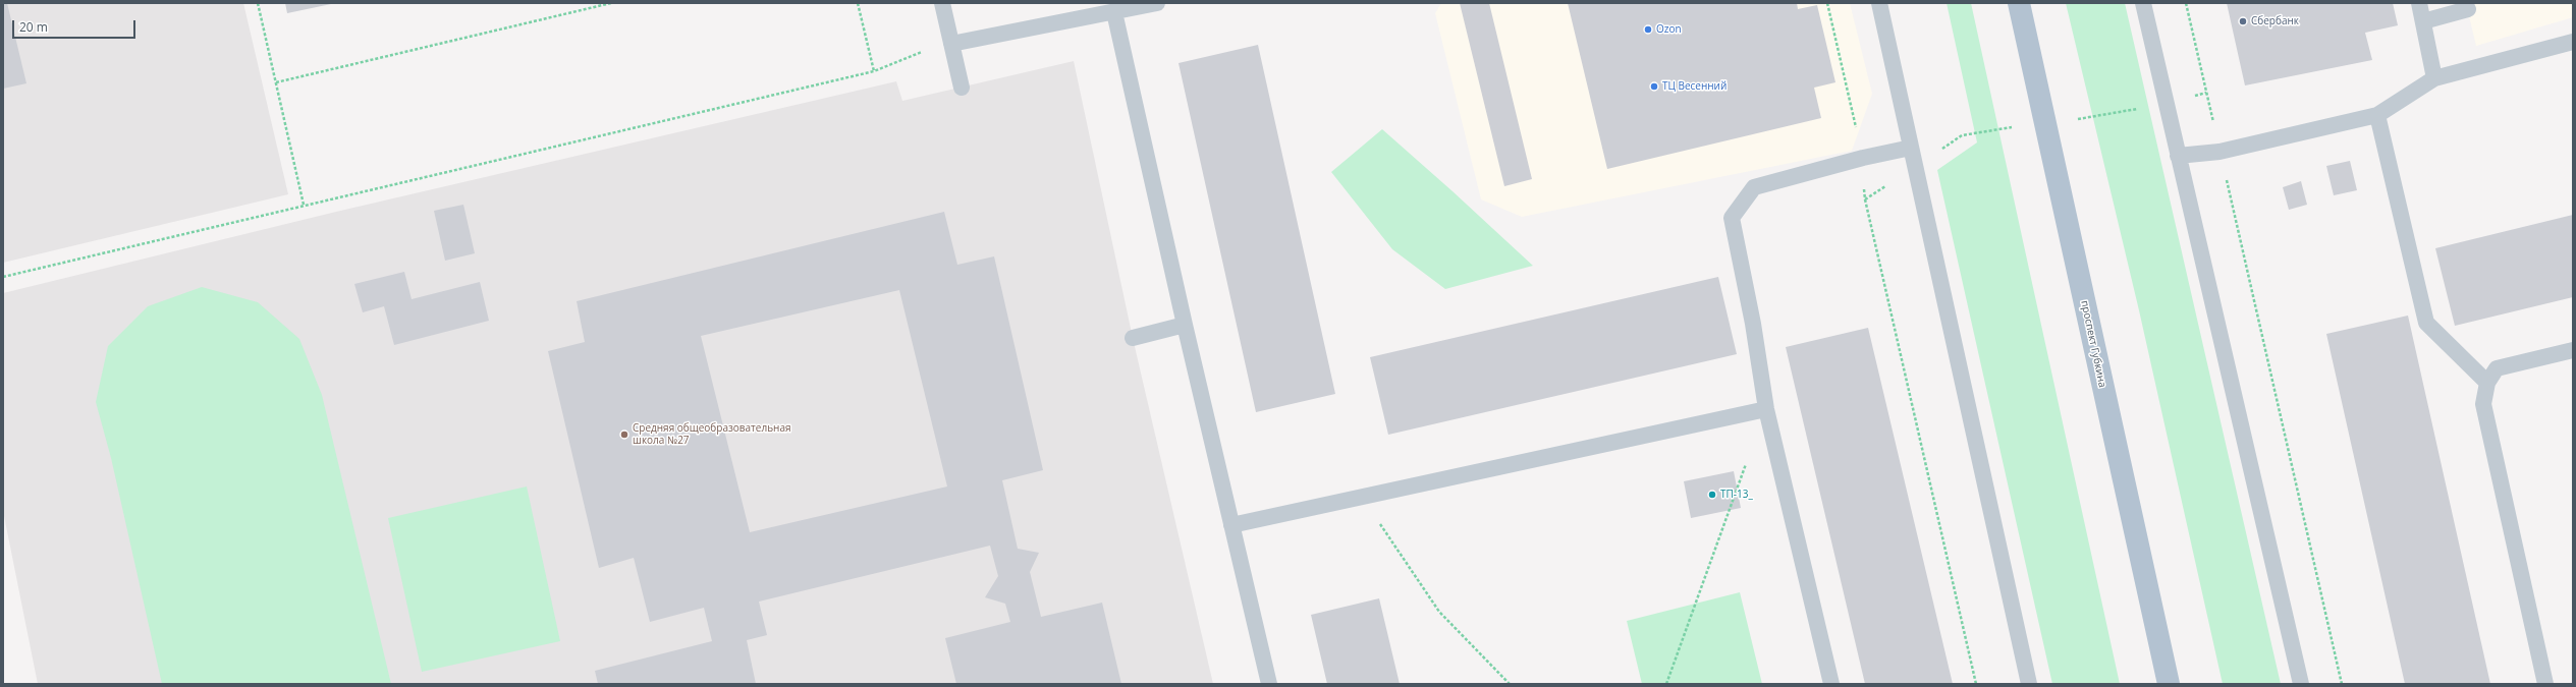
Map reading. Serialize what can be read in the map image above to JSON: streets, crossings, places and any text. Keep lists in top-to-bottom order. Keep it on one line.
{"streets":{"main road":["проспект Губкина"]},"places":["Сбербанк","Ozon","ТЦ Весенний","Средняя общеобразовательная школа №27","ТП-13_"],"scale_bar":"20 m"}
